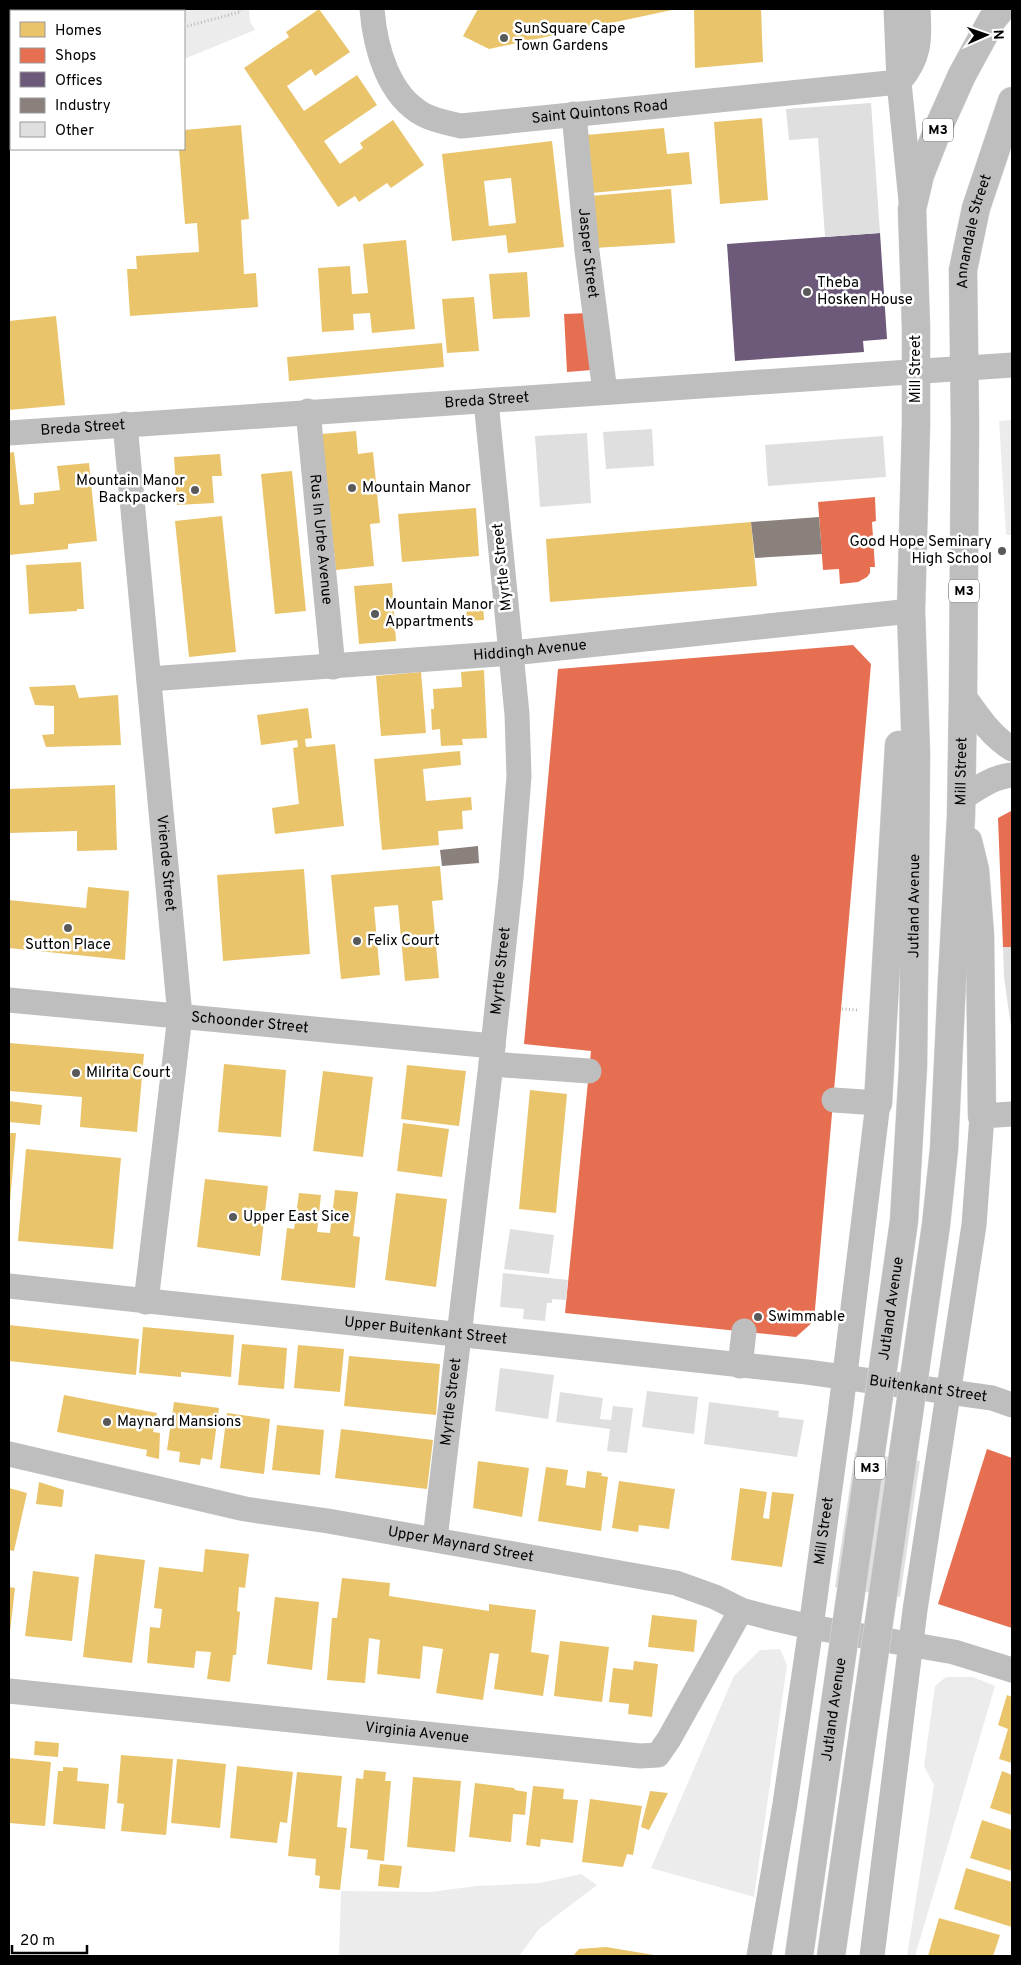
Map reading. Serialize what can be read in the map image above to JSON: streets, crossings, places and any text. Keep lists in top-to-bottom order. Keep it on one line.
{"streets":{"main road":["M3","Annandale Street","Mill Street","Jutland Avenue"],"street":["Saint Quintons Road","Jasper Street","Breda Street","Rus In Urbe Avenue","Myrtle Street","Hiddingh Avenue","Vriende Street","Schoonder Street","Upper Buitenkant Street","Buitenkant Street","Upper Maynard Street","Virginia Avenue"]},"crossings":[["Saint Quintons Road","Jasper Street"],["Saint Quintons Road","Mill Street"],["M3","Mill Street"],["Annandale Street","Mill Street"],["Annandale Street","Breda Street"],["Jasper Street","Breda Street"],["Mill Street","Breda Street"],["Mill Street","Hiddingh Avenue"],["Mill Street","Jutland Avenue"],["Mill Street","Upper Buitenkant Street"],["Mill Street","Buitenkant Street"],["Mill Street","Upper Maynard Street"],["Breda Street","Rus In Urbe Avenue"],["Breda Street","Myrtle Street"],["Breda Street","Vriende Street"],["Rus In Urbe Avenue","Hiddingh Avenue"],["Myrtle Street","Hiddingh Avenue"],["Myrtle Street","Schoonder Street"],["Myrtle Street","Upper Buitenkant Street"],["Myrtle Street","Upper Maynard Street"],["Hiddingh Avenue","Vriende Street"],["Vriende Street","Schoonder Street"],["Vriende Street","Upper Buitenkant Street"],["Upper Buitenkant Street","Buitenkant Street"],["Upper Maynard Street","Virginia Avenue"]],"places":["SunSquare Cape Town Gardens","Theba Hosken House","Mountain Manor","Mountain Manor Backpackers","Good Hope Seminary High School","Mountain Manor Appartments","Sutton Place","Felix Court","Milrita Court","Upper East Sice","Swimmable","Maynard Mansions"],"legend":["Homes","Shops","Offices","Industry","Other"],"scale_bar":"20 m","north":"right"}
